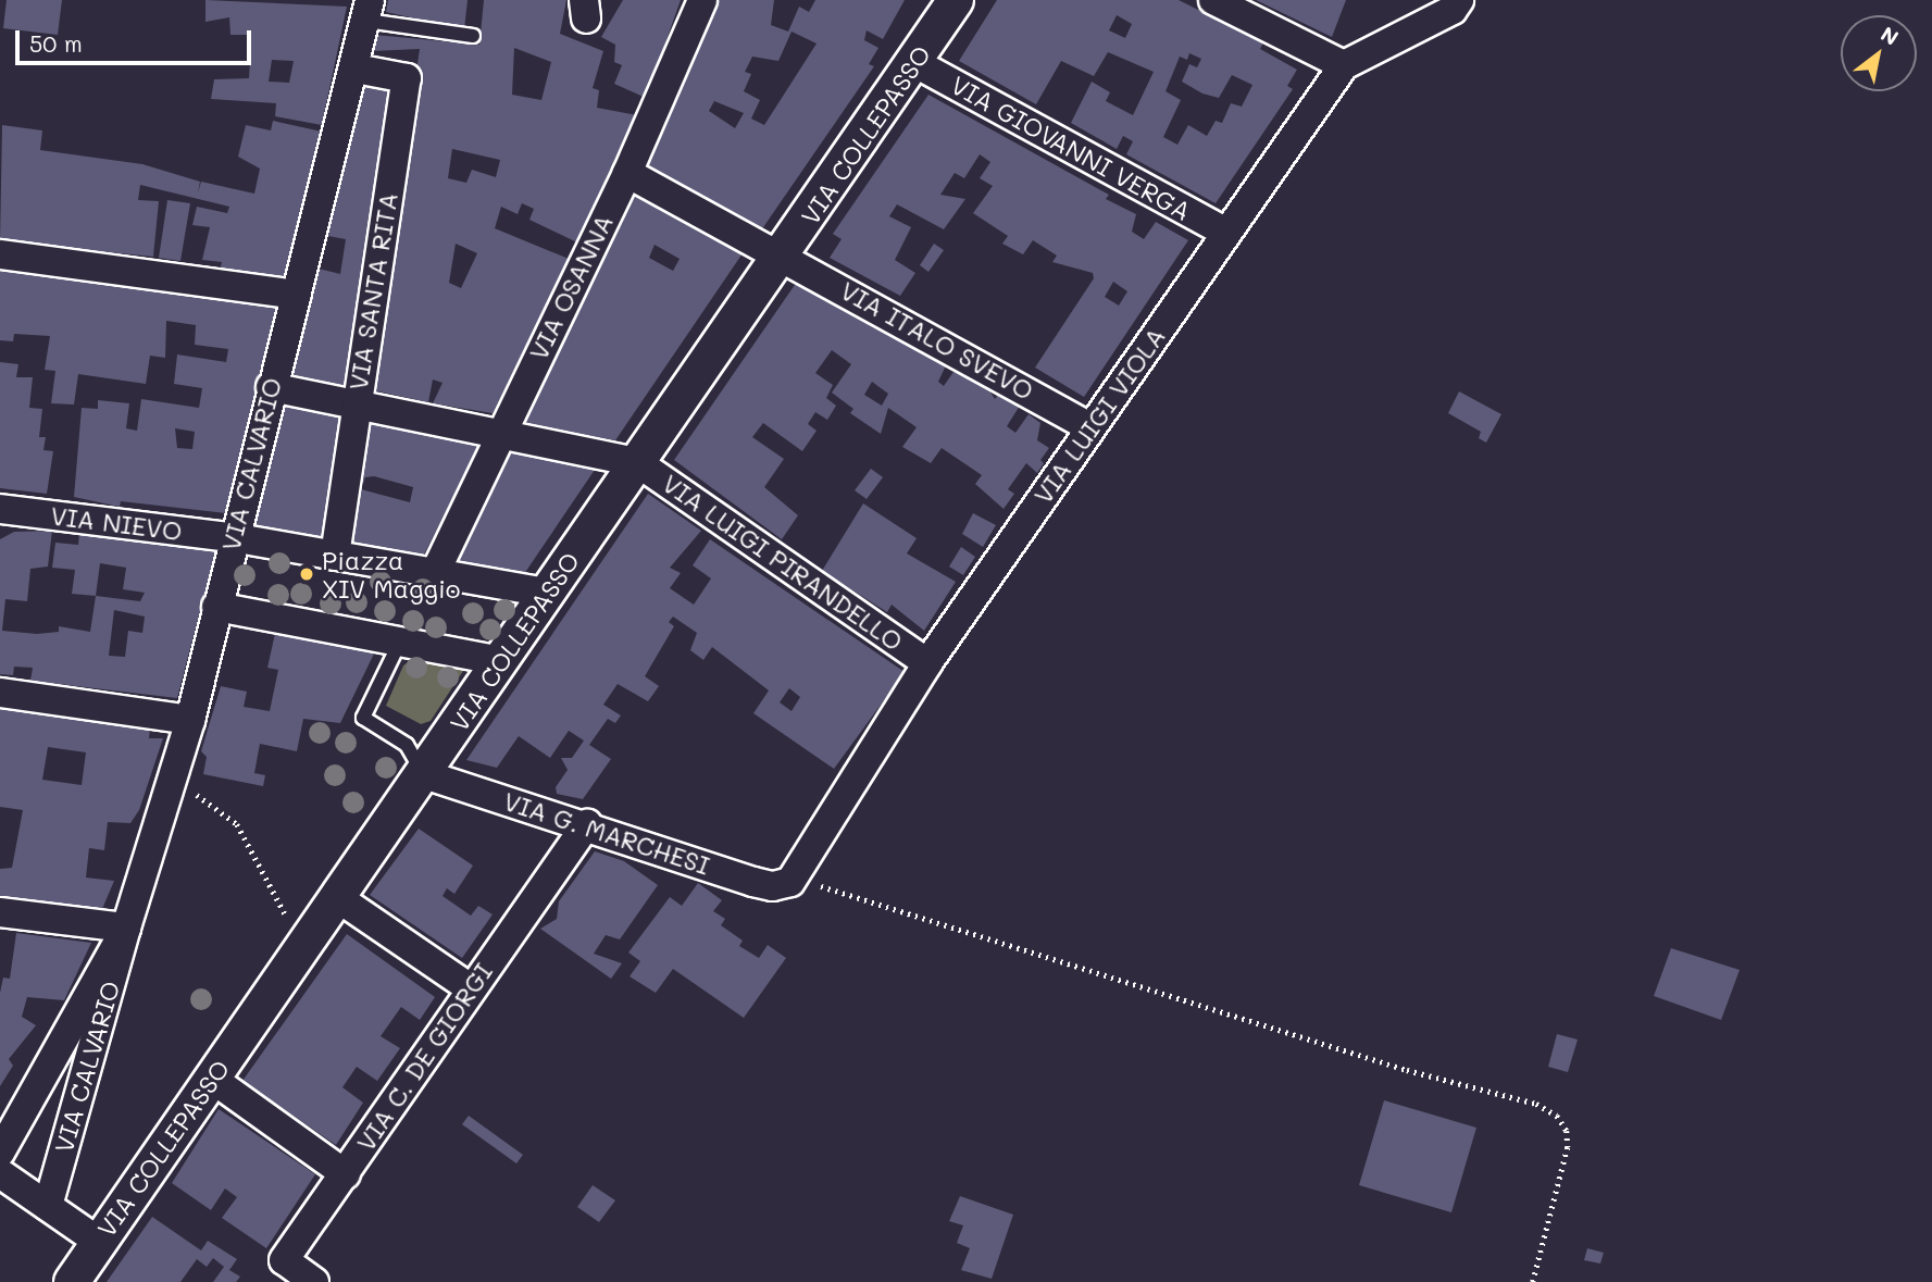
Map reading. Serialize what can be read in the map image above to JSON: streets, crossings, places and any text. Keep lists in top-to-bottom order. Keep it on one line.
{"streets":{"street":["VIA COLLEPASSO","VIA GIOVANNI VERGA","VIA OSANNA","VIA SANTA RITA","VIA ITALO SVEVO","VIA LUIGI VIOLA","VIA CALVARIO","VIA NIEVO","VIA LUIGI PIRANDELLO","VIA G. MARCHESI","VIA C. DE GIORGI"]},"crossings":[["VIA COLLEPASSO","VIA GIOVANNI VERGA"],["VIA COLLEPASSO","VIA ITALO SVEVO"],["VIA COLLEPASSO","VIA NIEVO"],["VIA COLLEPASSO","VIA LUIGI PIRANDELLO"],["VIA COLLEPASSO","VIA G. MARCHESI"],["VIA GIOVANNI VERGA","VIA LUIGI VIOLA"],["VIA OSANNA","VIA ITALO SVEVO"],["VIA OSANNA","VIA NIEVO"],["VIA SANTA RITA","VIA CALVARIO"],["VIA SANTA RITA","VIA NIEVO"],["VIA ITALO SVEVO","VIA LUIGI VIOLA"],["VIA LUIGI VIOLA","VIA LUIGI PIRANDELLO"],["VIA LUIGI VIOLA","VIA G. MARCHESI"],["VIA CALVARIO","VIA NIEVO"],["VIA G. MARCHESI","VIA C. DE GIORGI"]],"places":["Piazza XIV Maggio"],"scale_bar":"50 m","north":"top right"}
